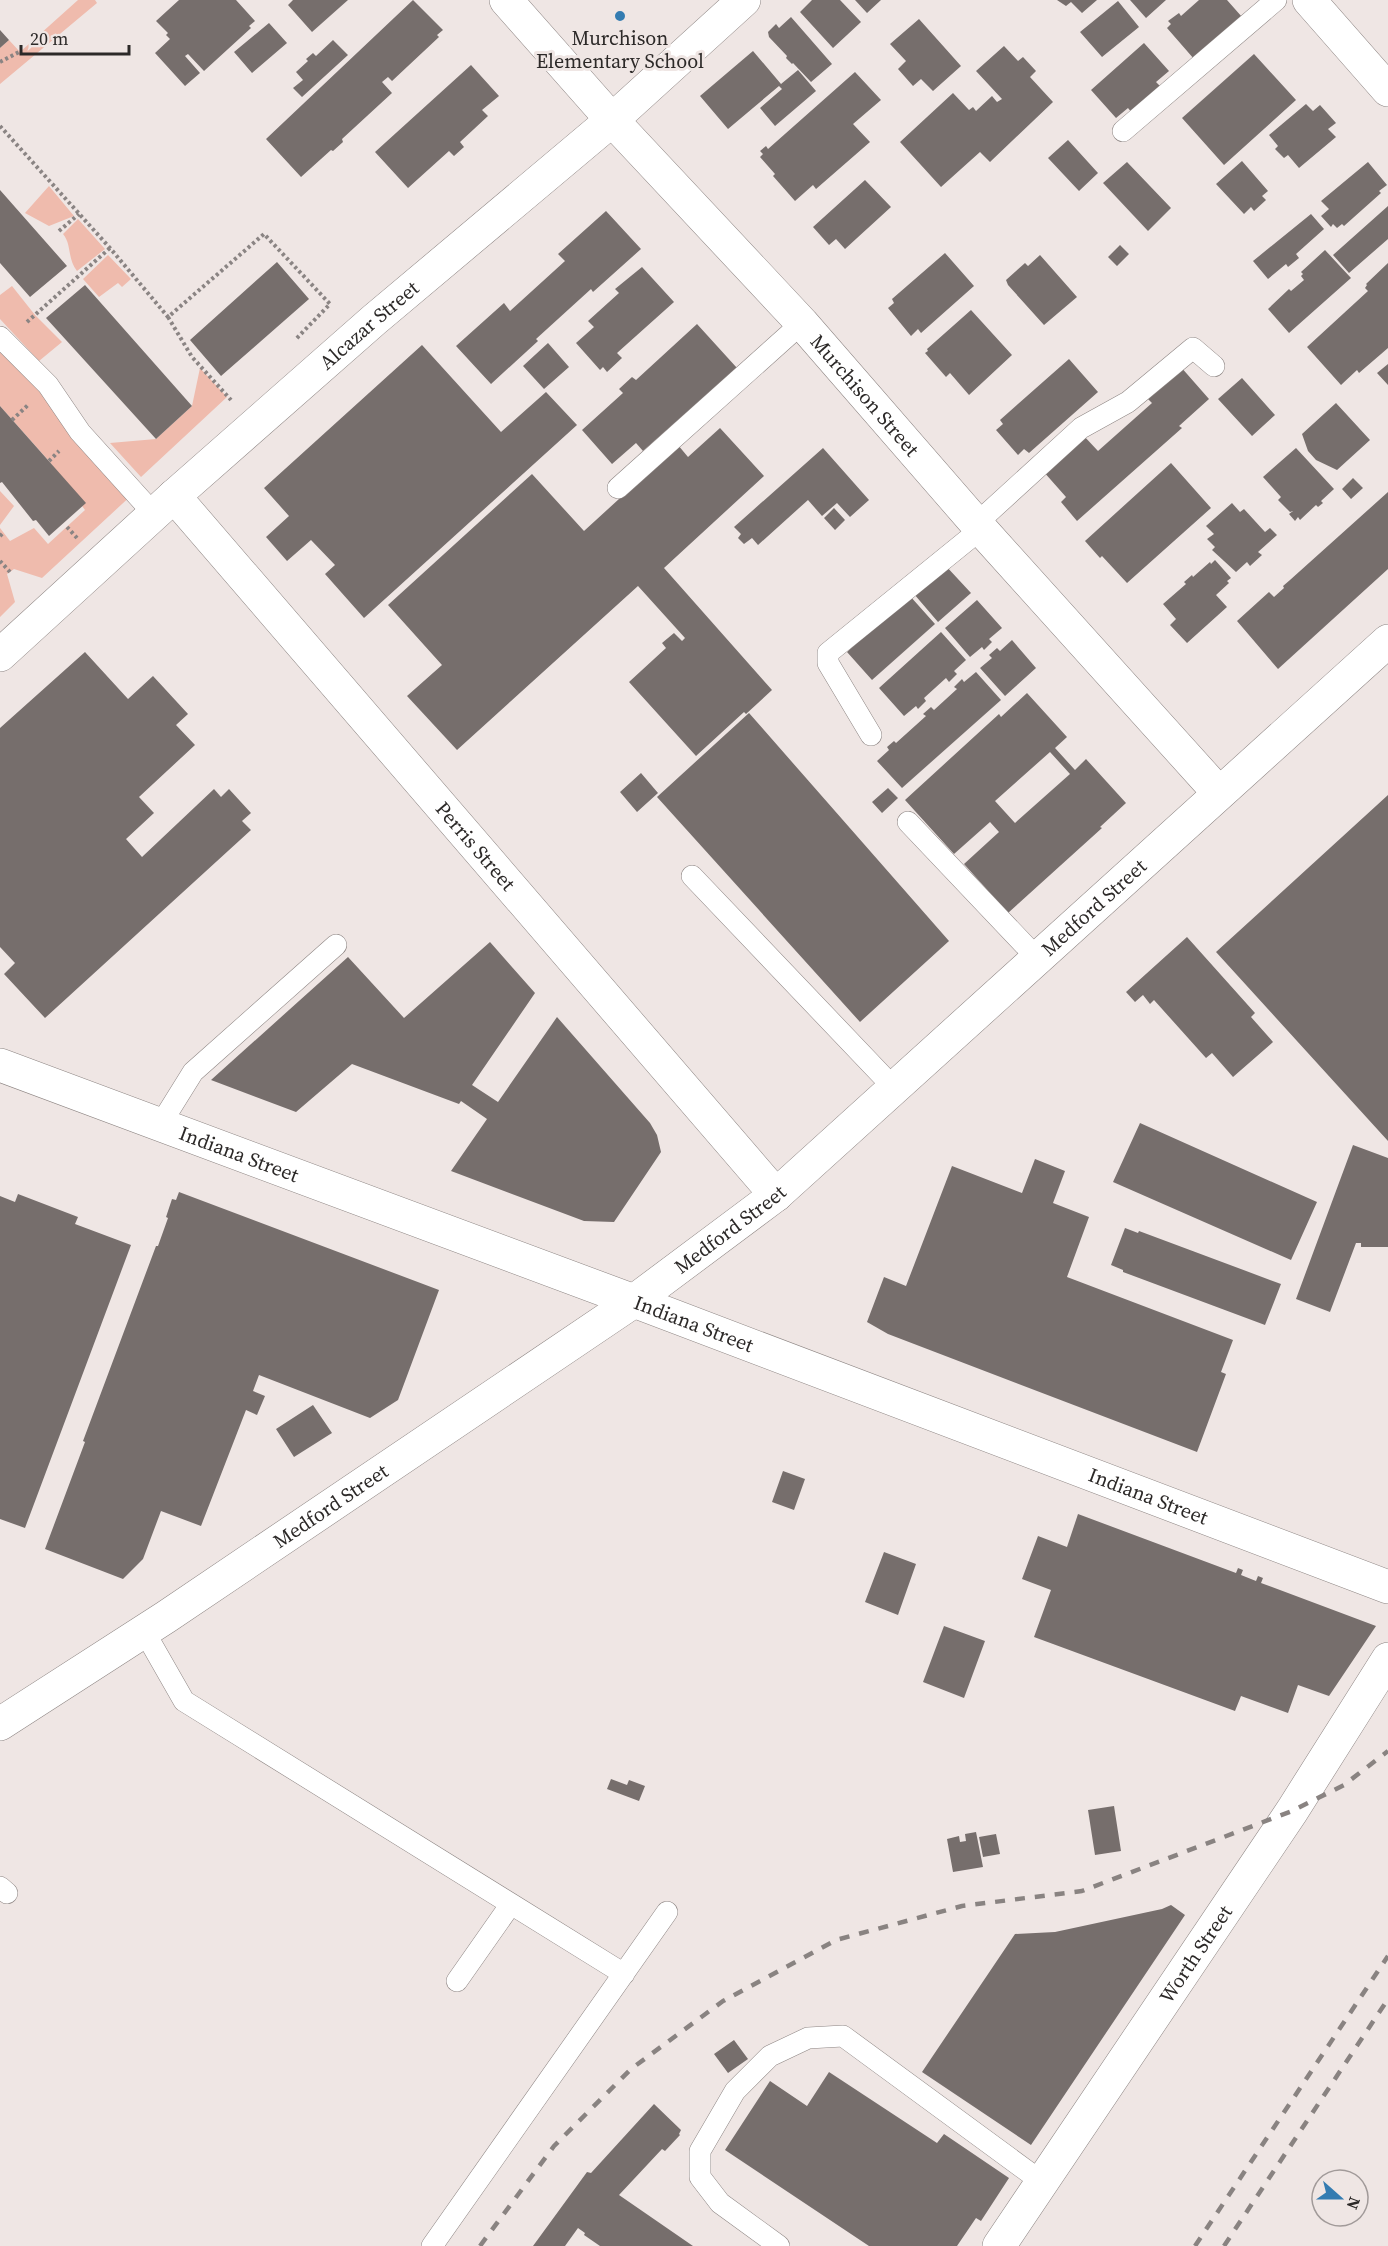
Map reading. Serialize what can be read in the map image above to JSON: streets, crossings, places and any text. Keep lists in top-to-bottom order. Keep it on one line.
{"streets":{"street":["Alcazar Street","Murchison Street","Perris Street","Medford Street","Indiana Street","Worth Street"]},"crossings":[["Alcazar Street","Murchison Street"],["Alcazar Street","Perris Street"],["Murchison Street","Medford Street"],["Perris Street","Medford Street"],["Medford Street","Indiana Street"]],"places":["Murchison Elementary School"],"scale_bar":"20 m","north":"right"}
